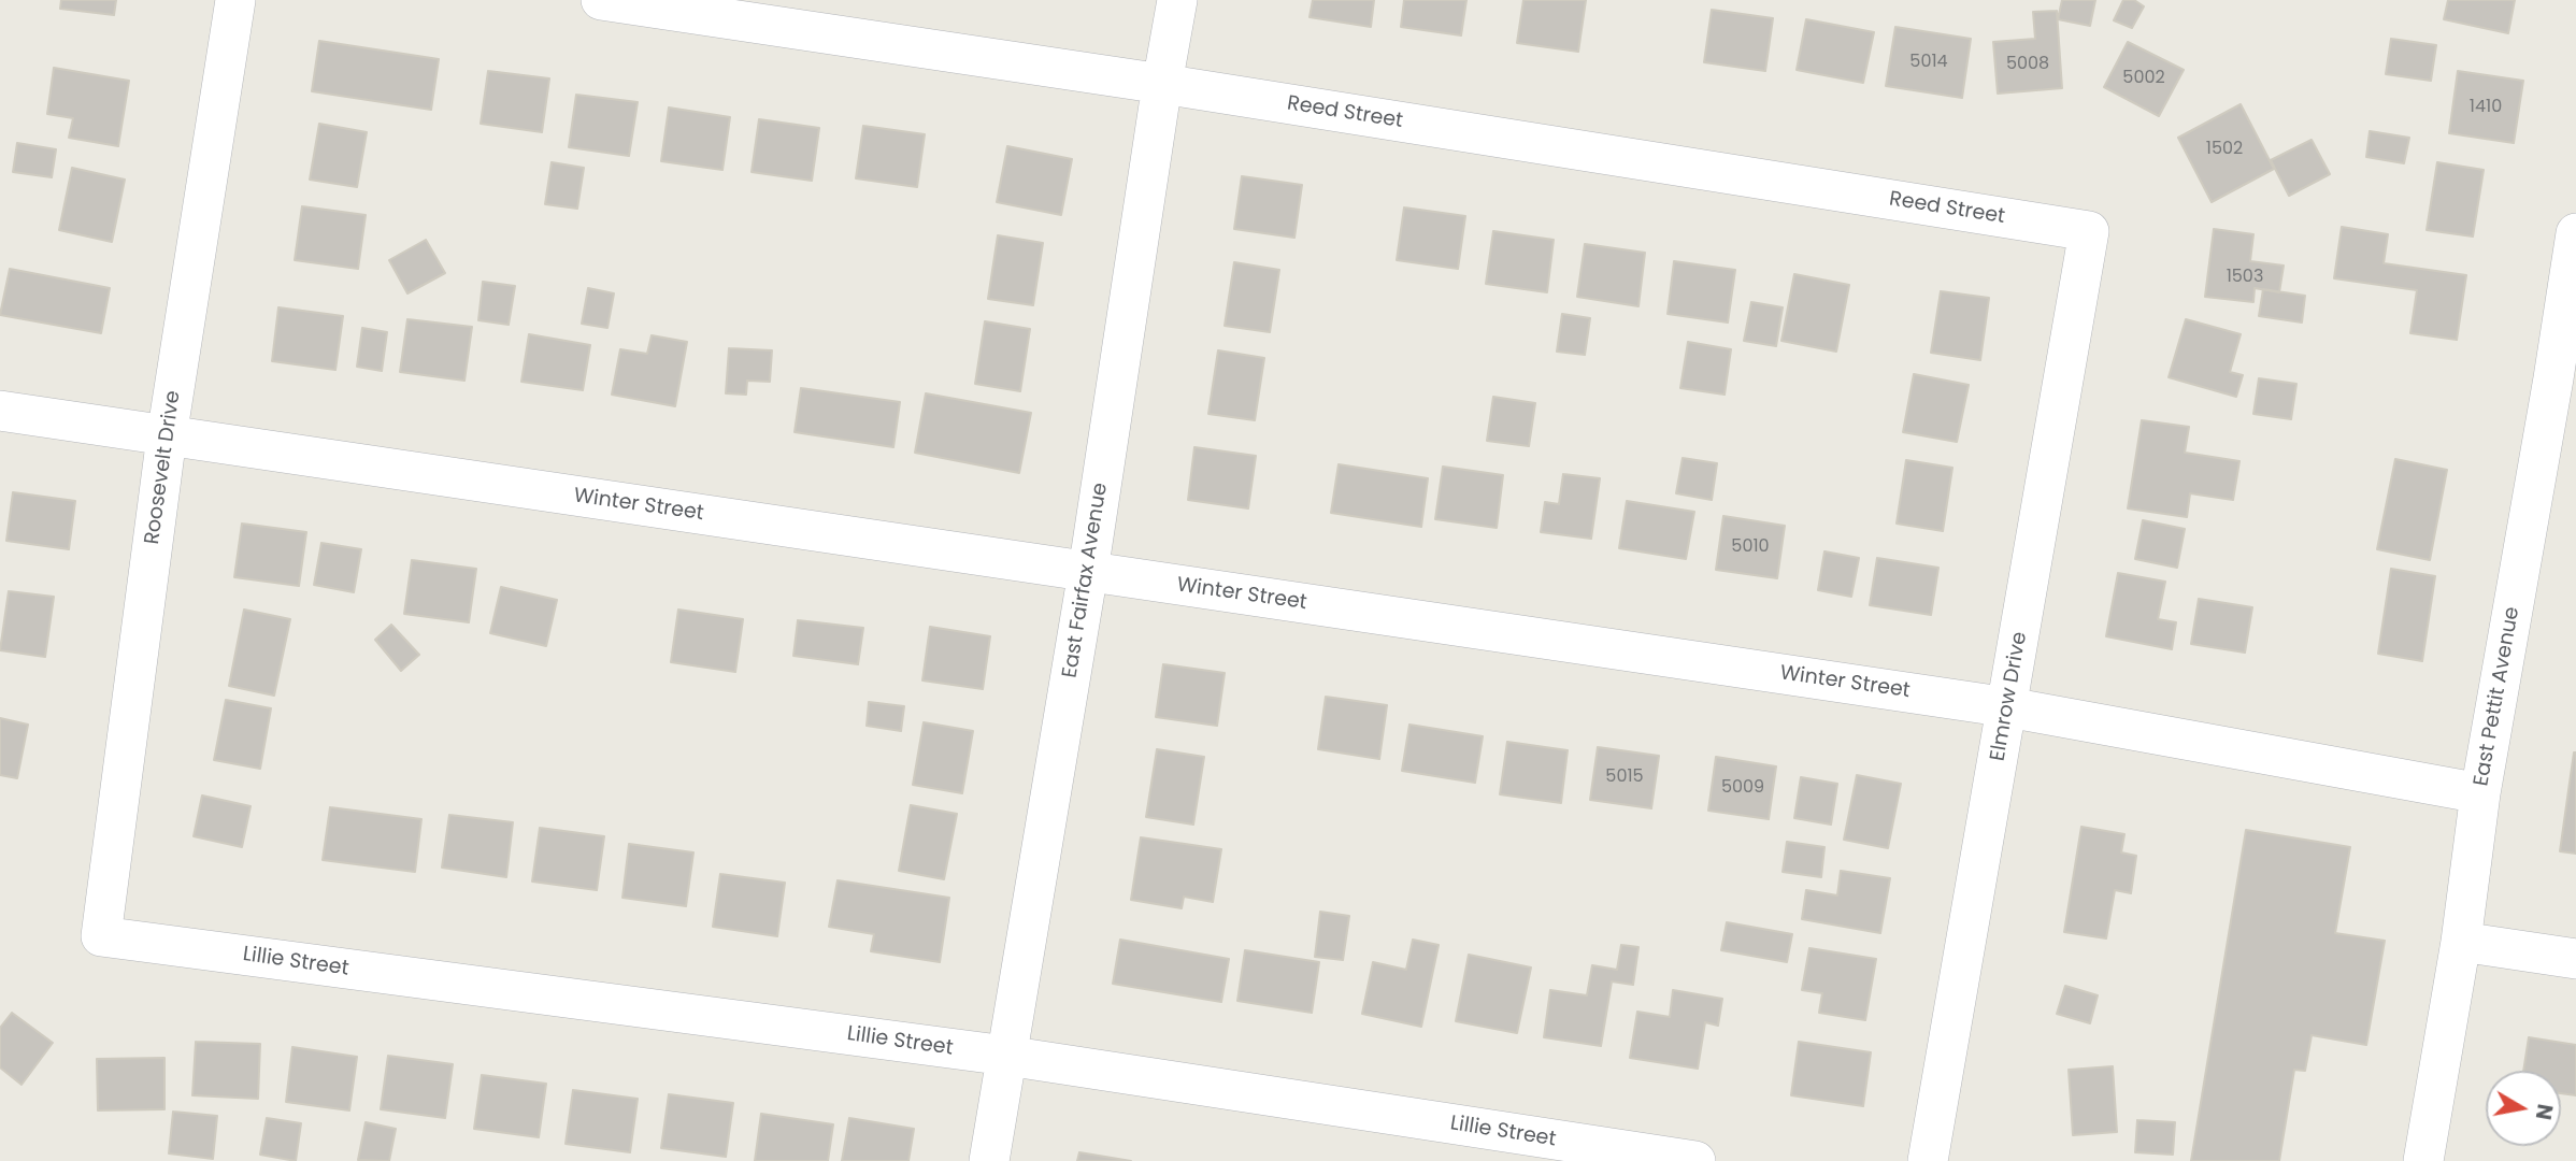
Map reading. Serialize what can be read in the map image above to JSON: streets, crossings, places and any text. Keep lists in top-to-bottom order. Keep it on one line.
{"streets":{"street":["Reed Street","Roosevelt Drive","Winter Street","East Fairfax Avenue","Elmrow Drive","East Pettit Avenue","Lillie Street"]},"crossings":[["Reed Street","East Fairfax Avenue"],["Reed Street","Elmrow Drive"],["Roosevelt Drive","Winter Street"],["Roosevelt Drive","Lillie Street"],["Winter Street","East Fairfax Avenue"],["Winter Street","Elmrow Drive"],["Winter Street","East Pettit Avenue"],["East Fairfax Avenue","Lillie Street"]],"house_numbers":["5014","5008","5002","1410","1502","1503","5010","5015","5009"],"north":"right"}
